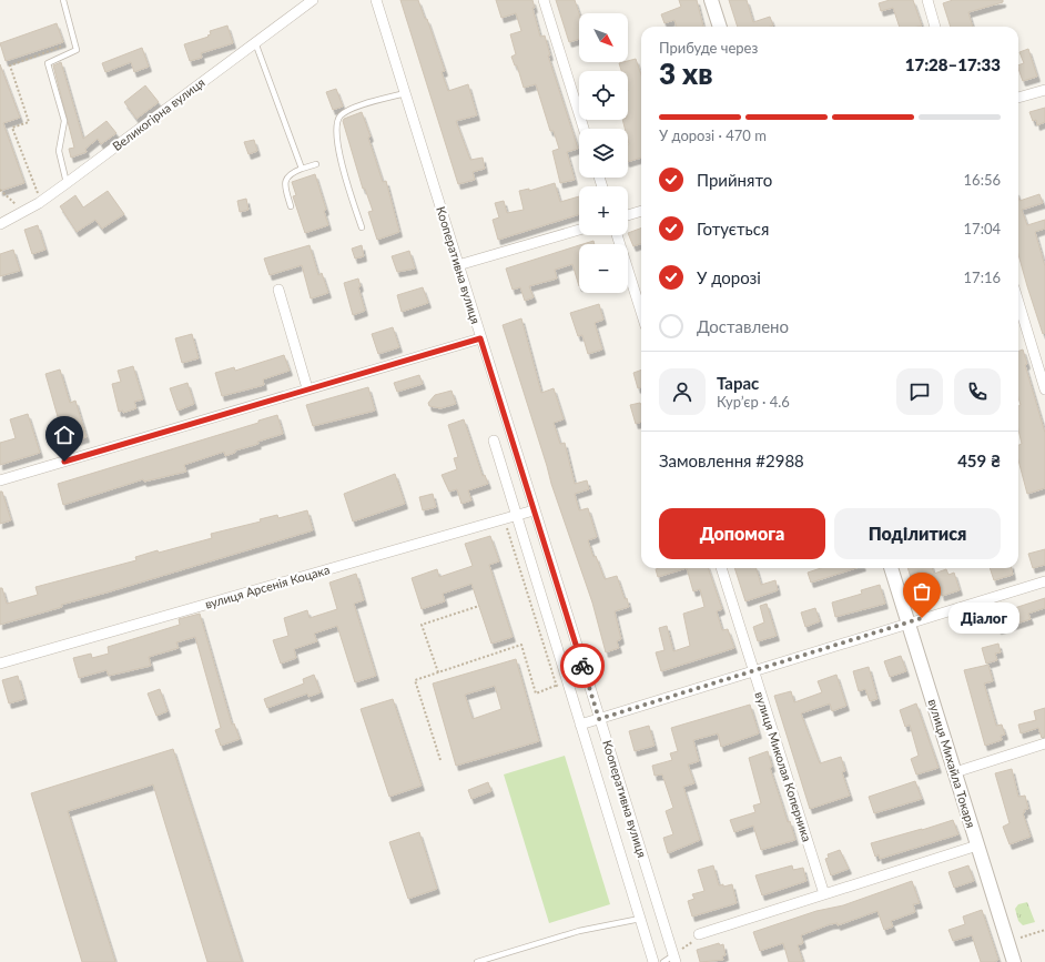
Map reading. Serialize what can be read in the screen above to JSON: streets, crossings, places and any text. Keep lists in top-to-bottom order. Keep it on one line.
{"streets":{"street":["Великогірна вулиця","Кооперативна вулиця","вулиця Арсенія Коцака","вулиця Михайла Токаря","вулиця Миколая Коперника"]},"crossings":[["Кооперативна вулиця","вулиця Арсенія Коцака"]],"places":["Діалог"],"north":"bottom right","page":{"map_buttons":["+","−"],"heading":["3 хв","Прибуде через","17:28–17:33"],"panel":["Тарас","Кур’єр · 4.6","Замовлення #2988","459 ₴"],"bar":"У дорозі · 470 m","list":[["Прийнято","16:56"],["Готується","17:04"],["У дорозі","17:16"],"Доставлено"],"buttons":["Допомога","Поділитися"],"bubble":"Діалог"}}
